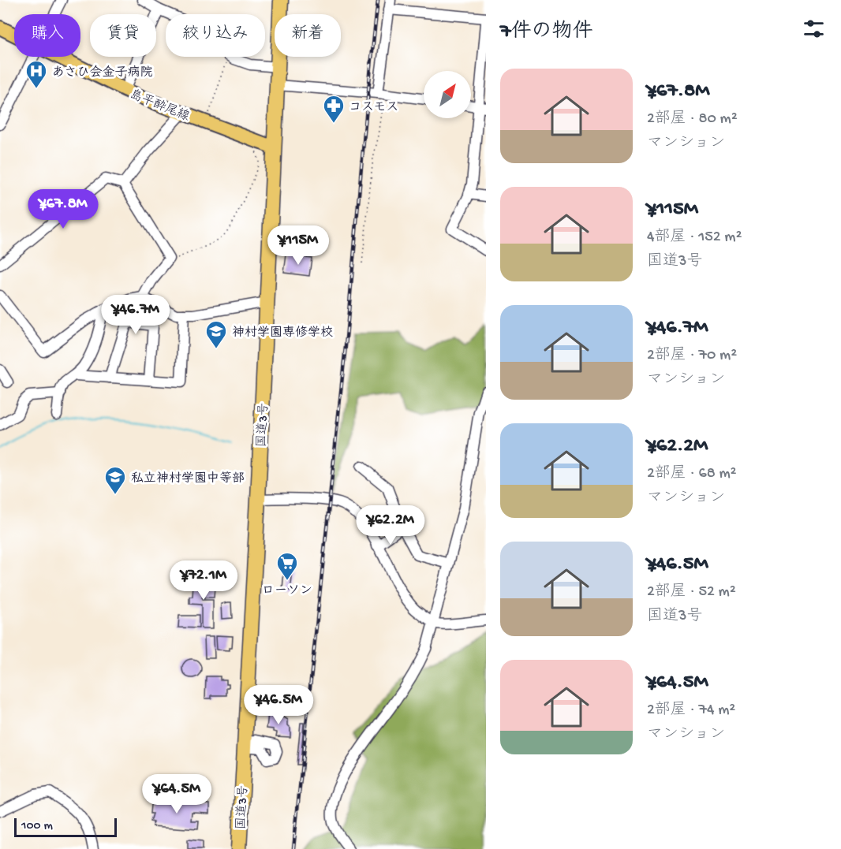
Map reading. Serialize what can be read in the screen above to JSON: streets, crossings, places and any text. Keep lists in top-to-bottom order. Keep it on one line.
{"streets":{"highway":["国道3号"],"main road":["島平酔尾線"]},"crossings":[["島平酔尾線","国道3号"]],"places":{"hospital":["あさひ会金子病院"],"pharmacy":["コスモス"],"school or university":["神村学園専修学校","私立神村学園中等部"],"supermarket":["ローソン"]},"scale_bar":"100 m","north":"top right","page":{"heading":"7件の物件","chip":["購入","賃貸","絞り込み","新着"],"list":[{"name":"¥67.8M","note":"2部屋 · 80 m² · マンション"},{"name":"¥115M","note":"4部屋 · 152 m² · 国道3号"},{"name":"¥46.7M","note":"2部屋 · 70 m² · マンション"},{"name":"¥62.2M","note":"2部屋 · 68 m² · マンション"},{"name":"¥46.5M","note":"2部屋 · 52 m² · 国道3号"},{"name":"¥64.5M","note":"2部屋 · 74 m² · マンション"}],"price":["¥67.8M","¥115M","¥46.7M","¥62.2M","¥72.1M","¥46.5M","¥64.5M"],"scale":"100 m"}}
